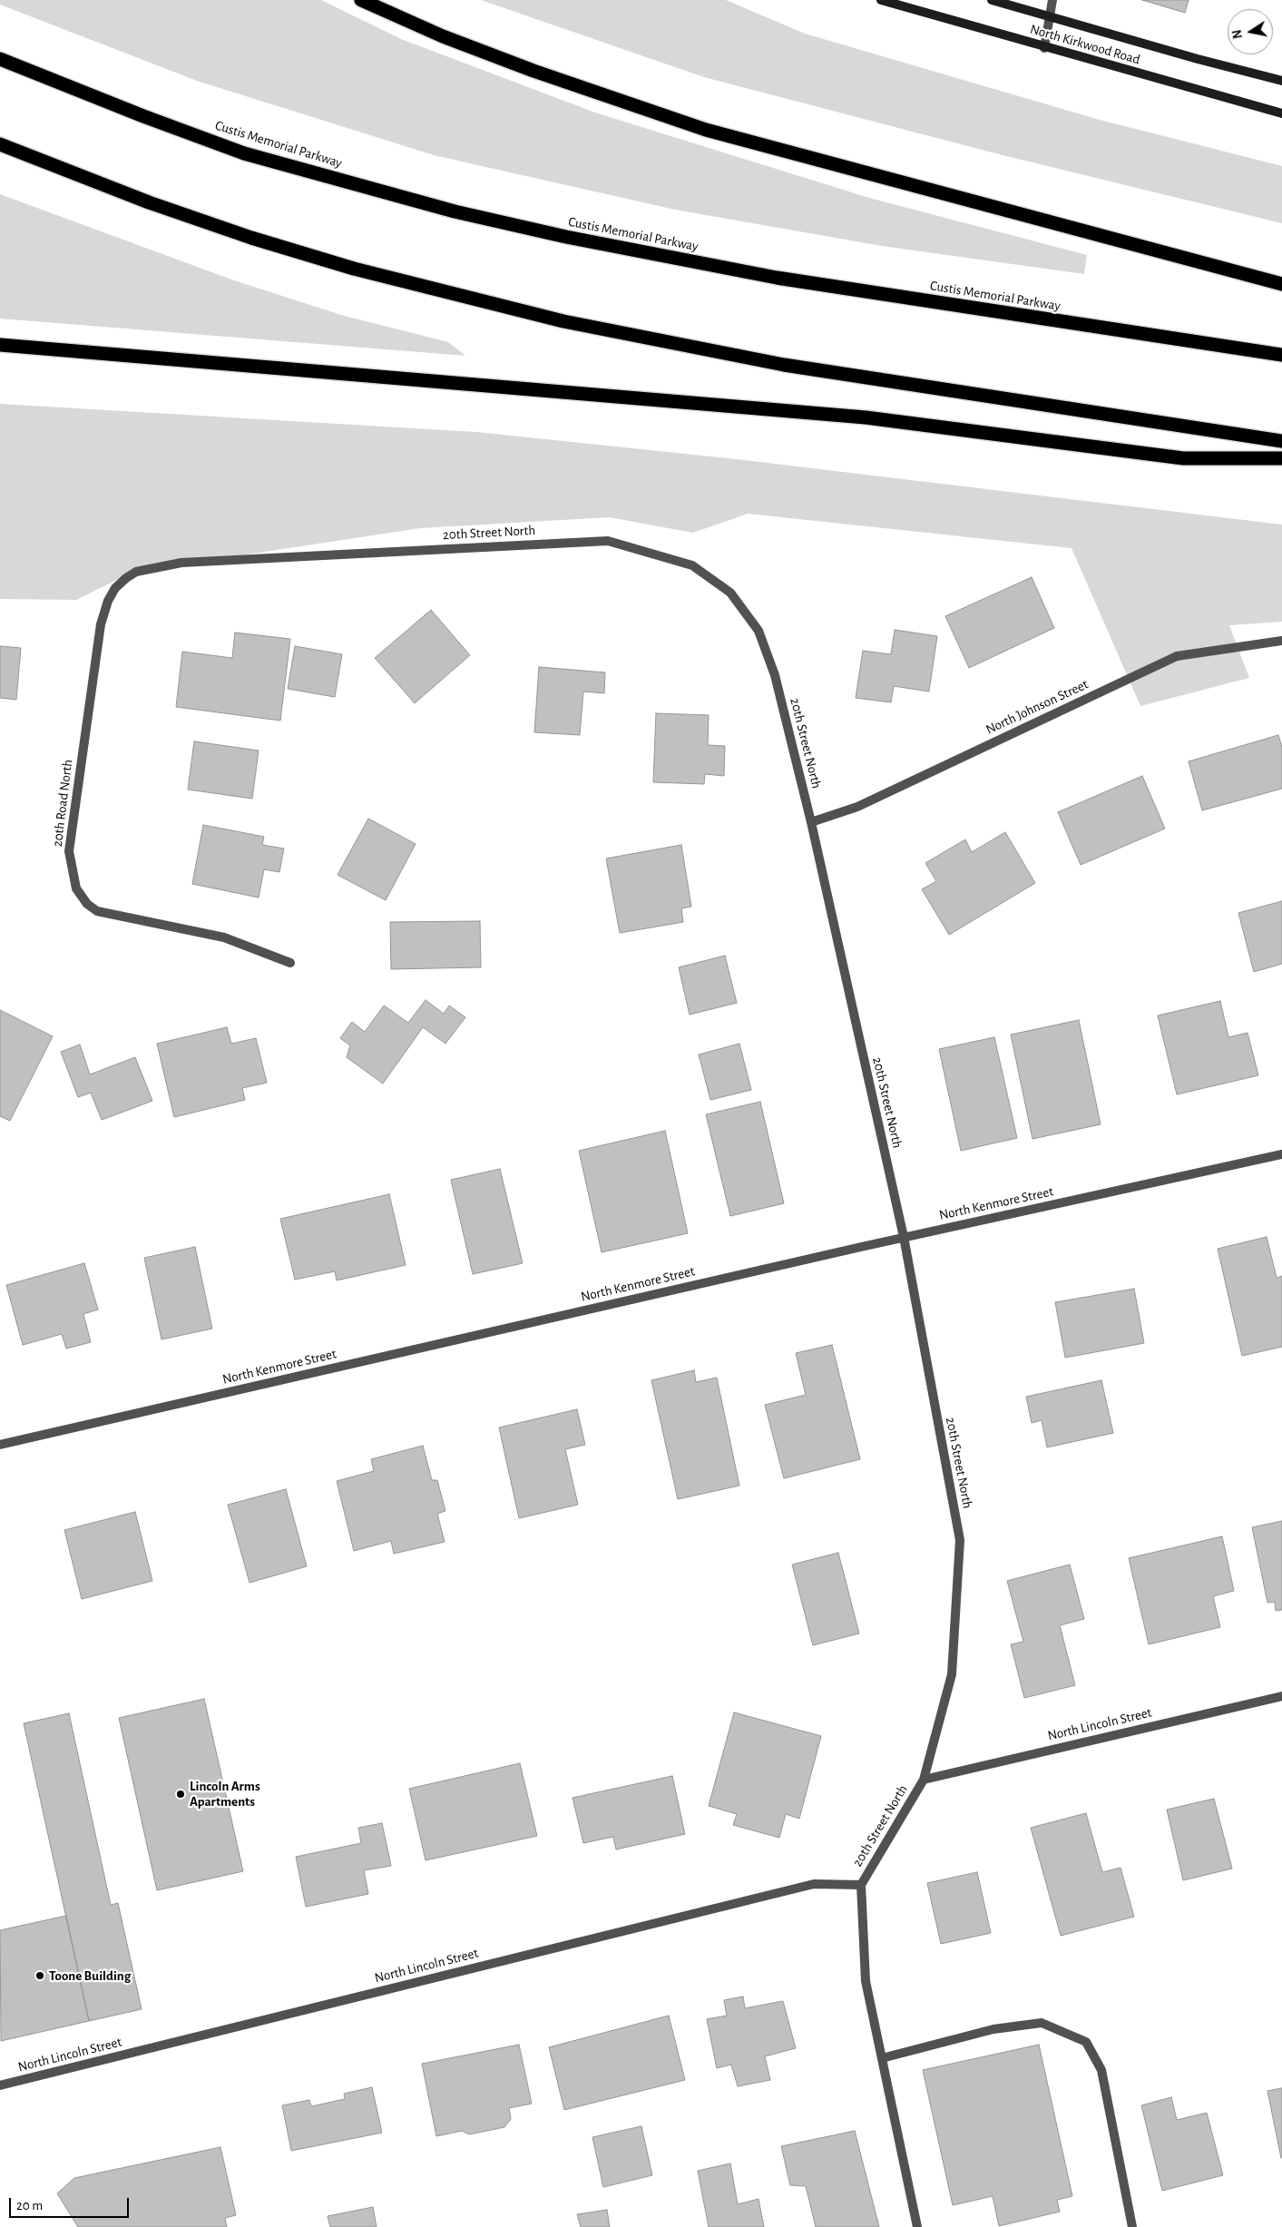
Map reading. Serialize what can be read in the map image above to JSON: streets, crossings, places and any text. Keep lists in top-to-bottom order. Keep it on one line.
{"streets":{"highway":["Custis Memorial Parkway"],"main road":["North Kirkwood Road"],"street":["20th Street North","North Johnson Street","20th Road North","North Kenmore Street","North Lincoln Street"]},"crossings":[["20th Street North","North Johnson Street"],["20th Street North","20th Road North"],["20th Street North","North Kenmore Street"],["20th Street North","North Lincoln Street"]],"places":["Lincoln Arms Apartments","Toone Building"],"scale_bar":"20 m","north":"left"}
